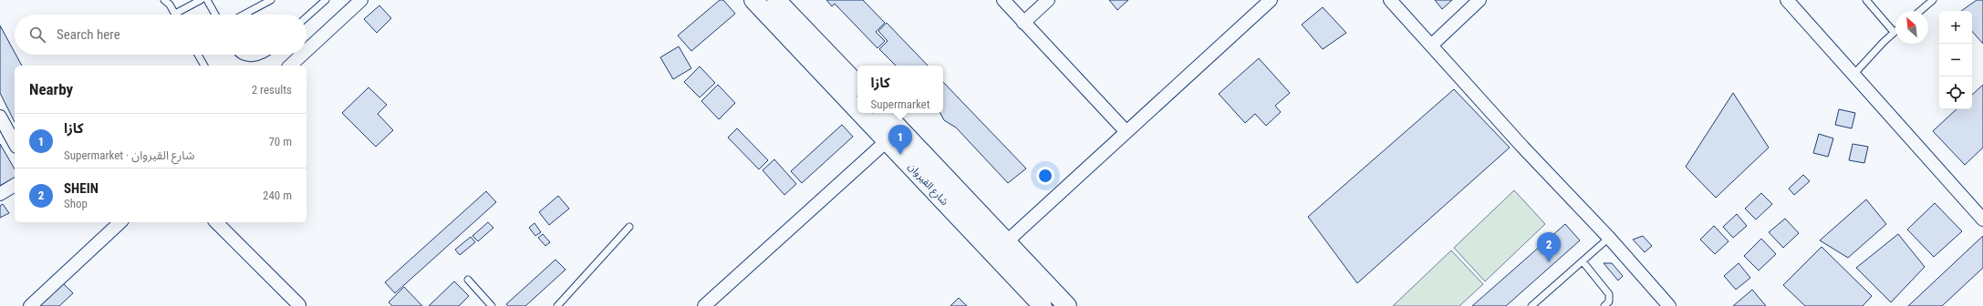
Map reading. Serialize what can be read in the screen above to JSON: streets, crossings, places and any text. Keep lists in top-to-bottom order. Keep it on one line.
{"streets":{"main road":["شارع القيروان"]},"north":"top left","page":{"map_buttons":["+","−"],"search":"Search here","popup":["كازا","Supermarket"],"heading":["Nearby","2 results"],"list":[{"mark":"1","name":"كازا","note":"Supermarket · شارع القيروان","value":"70 m"},{"mark":"2","name":"SHEIN","note":"Shop","value":"240 m"}],"pins":["1","2"]}}
